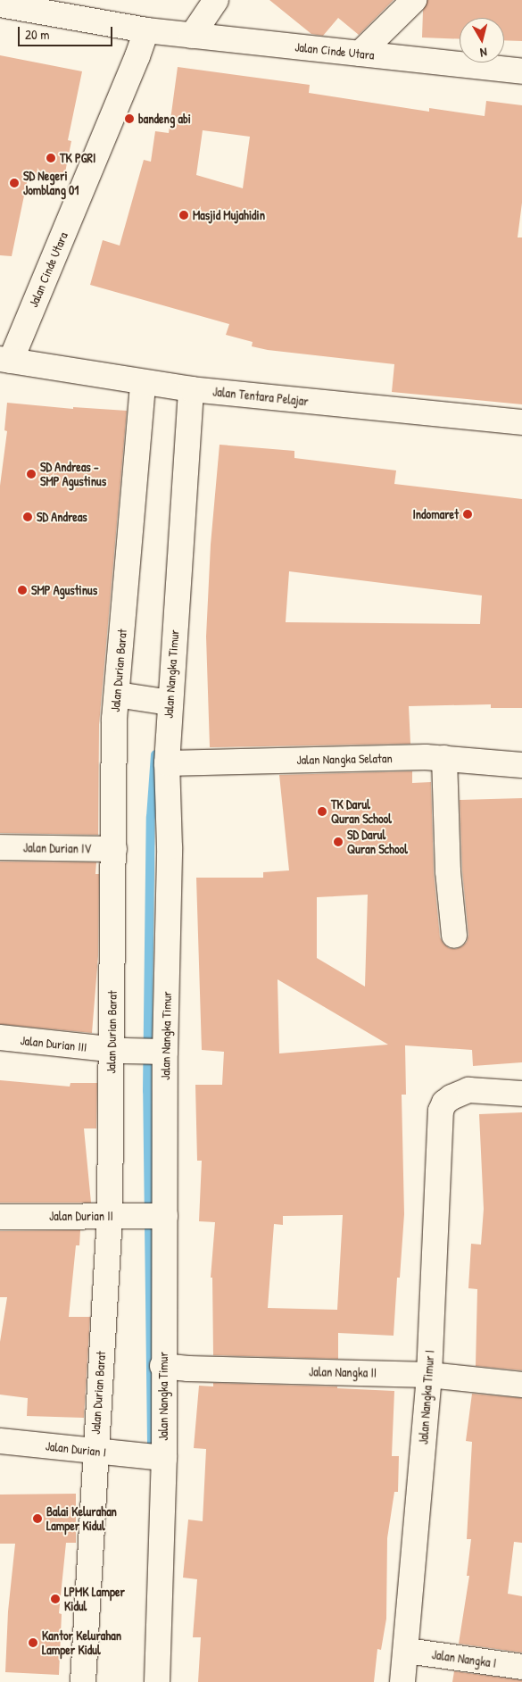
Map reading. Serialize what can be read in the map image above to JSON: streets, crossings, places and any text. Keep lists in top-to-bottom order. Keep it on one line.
{"streets":{"street":["Jalan Cinde Utara","Jalan Tentara Pelajar","Jalan Durian Barat","Jalan Nangka Timur","Jalan Nangka Selatan","Jalan Durian IV","Jalan Durian III","Jalan Durian II","Jalan Nangka II","Jalan Nangka Timur I","Jalan Durian I","Jalan Nangka I"]},"crossings":[["Jalan Cinde Utara","Jalan Tentara Pelajar"],["Jalan Tentara Pelajar","Jalan Durian Barat"],["Jalan Tentara Pelajar","Jalan Nangka Timur"],["Jalan Durian Barat","Jalan Nangka Timur"],["Jalan Durian Barat","Jalan Durian IV"],["Jalan Durian Barat","Jalan Durian III"],["Jalan Durian Barat","Jalan Durian II"],["Jalan Durian Barat","Jalan Durian I"],["Jalan Nangka Timur","Jalan Nangka Selatan"],["Jalan Nangka Timur","Jalan Durian III"],["Jalan Nangka Timur","Jalan Durian II"],["Jalan Nangka Timur","Jalan Nangka II"],["Jalan Nangka Timur","Jalan Durian I"],["Jalan Nangka II","Jalan Nangka Timur I"],["Jalan Nangka Timur I","Jalan Nangka I"]],"places":["bandeng abi","TK PGRI","SD Negeri Jomblang 01","Masjid Mujahidin","SD Andreas - SMP Agustinus","Indomaret","SD Andreas","SMP Agustinus","TK Darul Quran School","SD Darul Quran School","Balai Kelurahan Lamper Kidul","LPMK Lamper Kidul","Kantor Kelurahan Lamper Kidul"],"scale_bar":"20 m","north":"bottom"}
